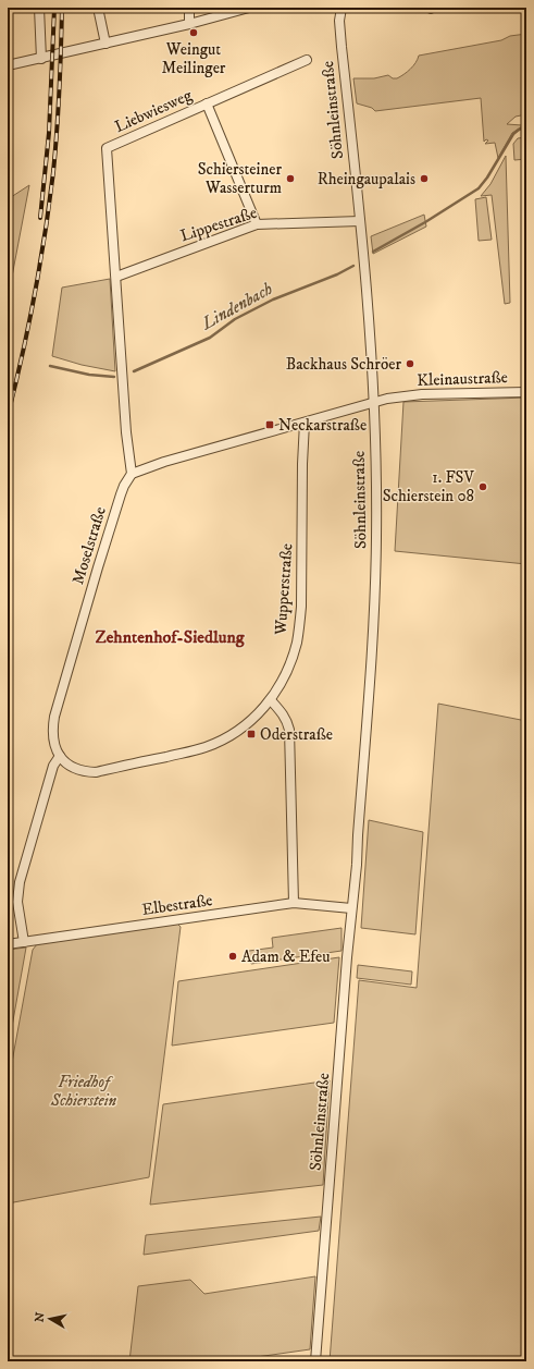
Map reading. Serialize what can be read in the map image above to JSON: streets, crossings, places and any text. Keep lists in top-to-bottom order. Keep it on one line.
{"streets":{"street":["Söhnleinstraße","Liebwiesweg","Lippestraße","Kleinaustraße","Moselstraße","Wupperstraße","Elbestraße"]},"crossings":[["Söhnleinstraße","Lippestraße"],["Söhnleinstraße","Kleinaustraße"],["Söhnleinstraße","Elbestraße"],["Liebwiesweg","Lippestraße"],["Moselstraße","Wupperstraße"]],"districts":["Zehntenhof-Siedlung"],"water":["Lindenbach"],"parks":["Friedhof Schierstein"],"places":{"other":["Weingut Meilinger","Schiersteiner Wasserturm","Rheingaupalais","Backhaus Schröer","1. FSV Schierstein 08","Adam & Efeu"],"transit":["Neckarstraße","Oderstraße"]},"north":"left"}
